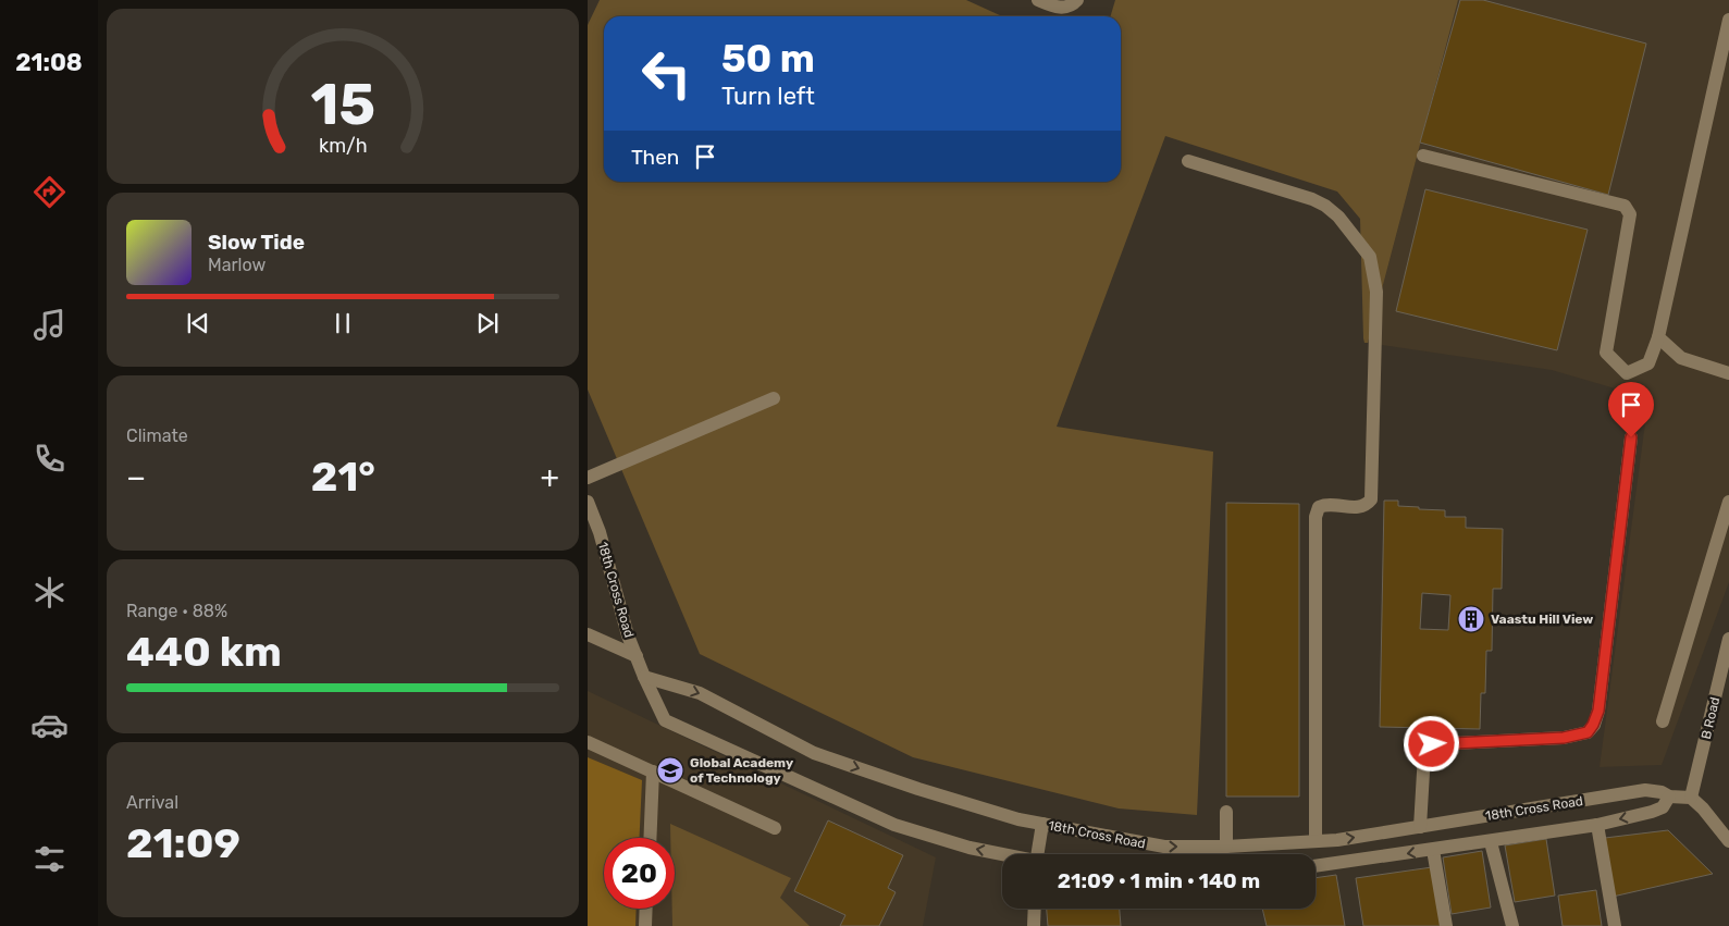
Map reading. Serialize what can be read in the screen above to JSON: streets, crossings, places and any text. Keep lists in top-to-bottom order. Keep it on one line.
{"streets":{"street":["18th Cross Road","B Road"]},"crossings":[["18th Cross Road","B Road"]],"places":{"building":["Vaastu Hill View"],"school or university":["Global Academy of Technology"]},"page":{"tabs":"21:08","turn":["50 m","Turn left"],"then":"Then","song":["Slow Tide","Marlow"],"tile":["Climate",["Range · 88%","440 km"],["Arrival","21:09"]],"heat":["−","21°","+"],"limit":"20","trip":"21:09 · 1 min · 140 m","gauge":["15","km/h"]}}
